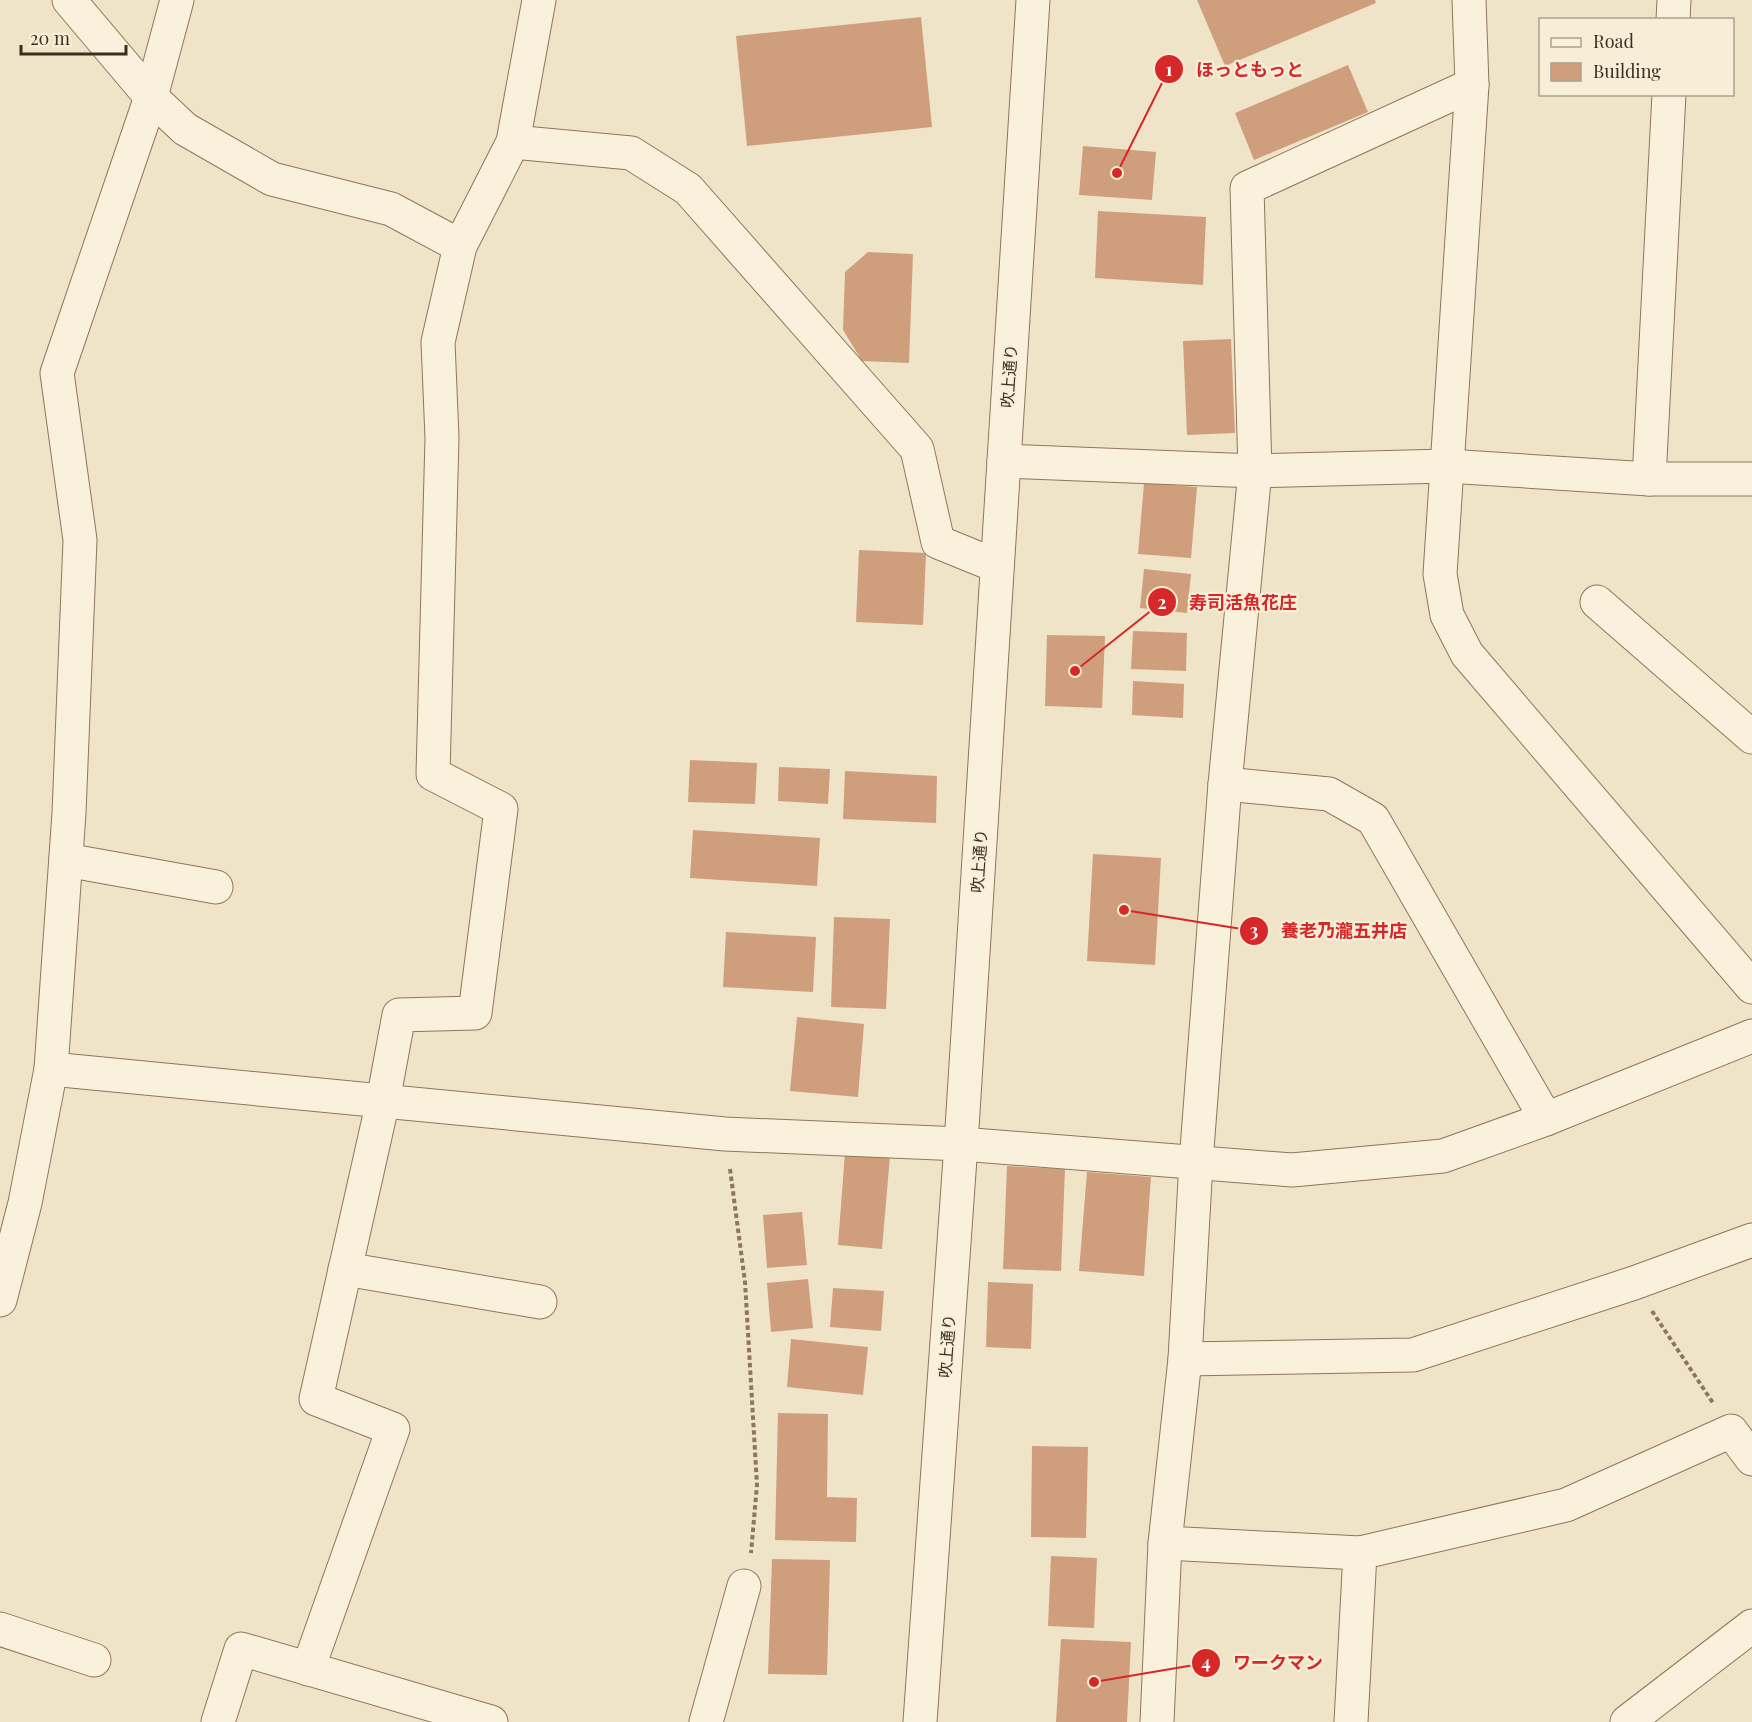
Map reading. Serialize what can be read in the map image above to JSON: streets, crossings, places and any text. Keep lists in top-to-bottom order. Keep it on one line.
{"streets":{"street":["吹上通り"]},"places":["ほっともっと","寿司活魚花庄","養老乃瀧五井店","ワークマン"],"legend":["Road","Building"],"scale_bar":"20 m"}
